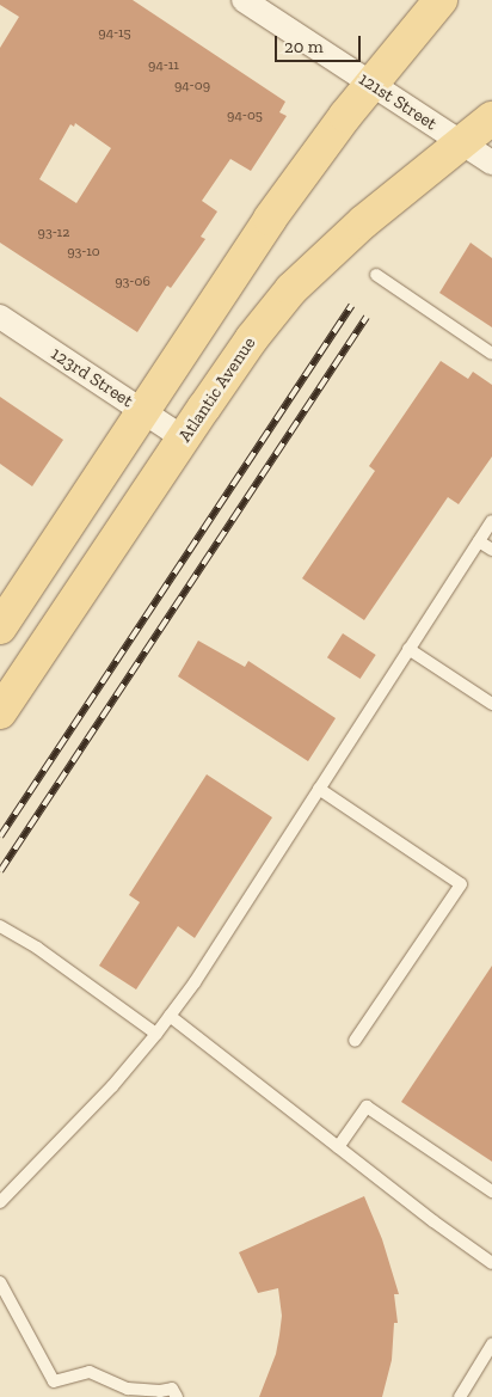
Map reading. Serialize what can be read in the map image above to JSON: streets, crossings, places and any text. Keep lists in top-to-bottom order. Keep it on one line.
{"streets":{"main road":["Atlantic Avenue"],"street":["121st Street","123rd Street"]},"crossings":[["121st Street","Atlantic Avenue"],["123rd Street","Atlantic Avenue"]],"house_numbers":["94-15","94-11","94-09","94-05","93-12","93-10","93-06"],"scale_bar":"20 m"}
